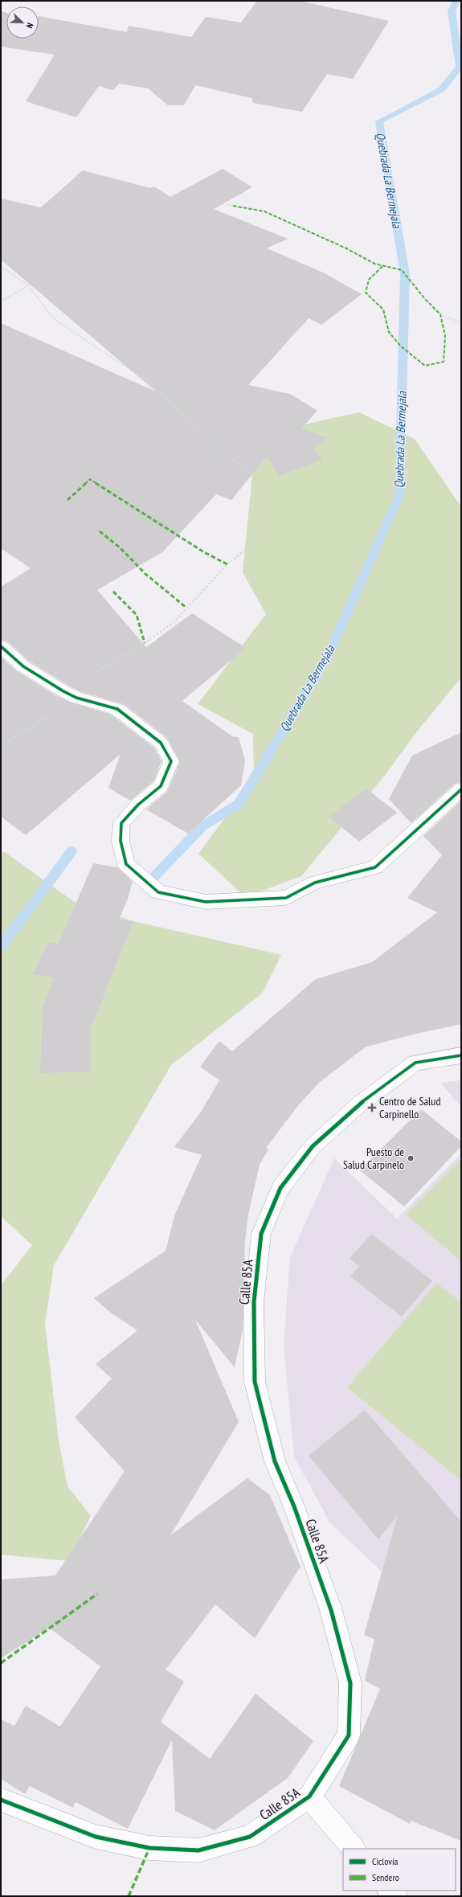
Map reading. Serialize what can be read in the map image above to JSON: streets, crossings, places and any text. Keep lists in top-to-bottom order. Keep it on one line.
{"streets":{"street":["Calle 85A"]},"water":["Quebrada La Bermejala"],"places":{"health":["Centro de Salud Carpinello"],"other":["Puesto de Salud Carpinelo"]},"legend":["Ciclovía","Sendero"],"north":"bottom right"}
